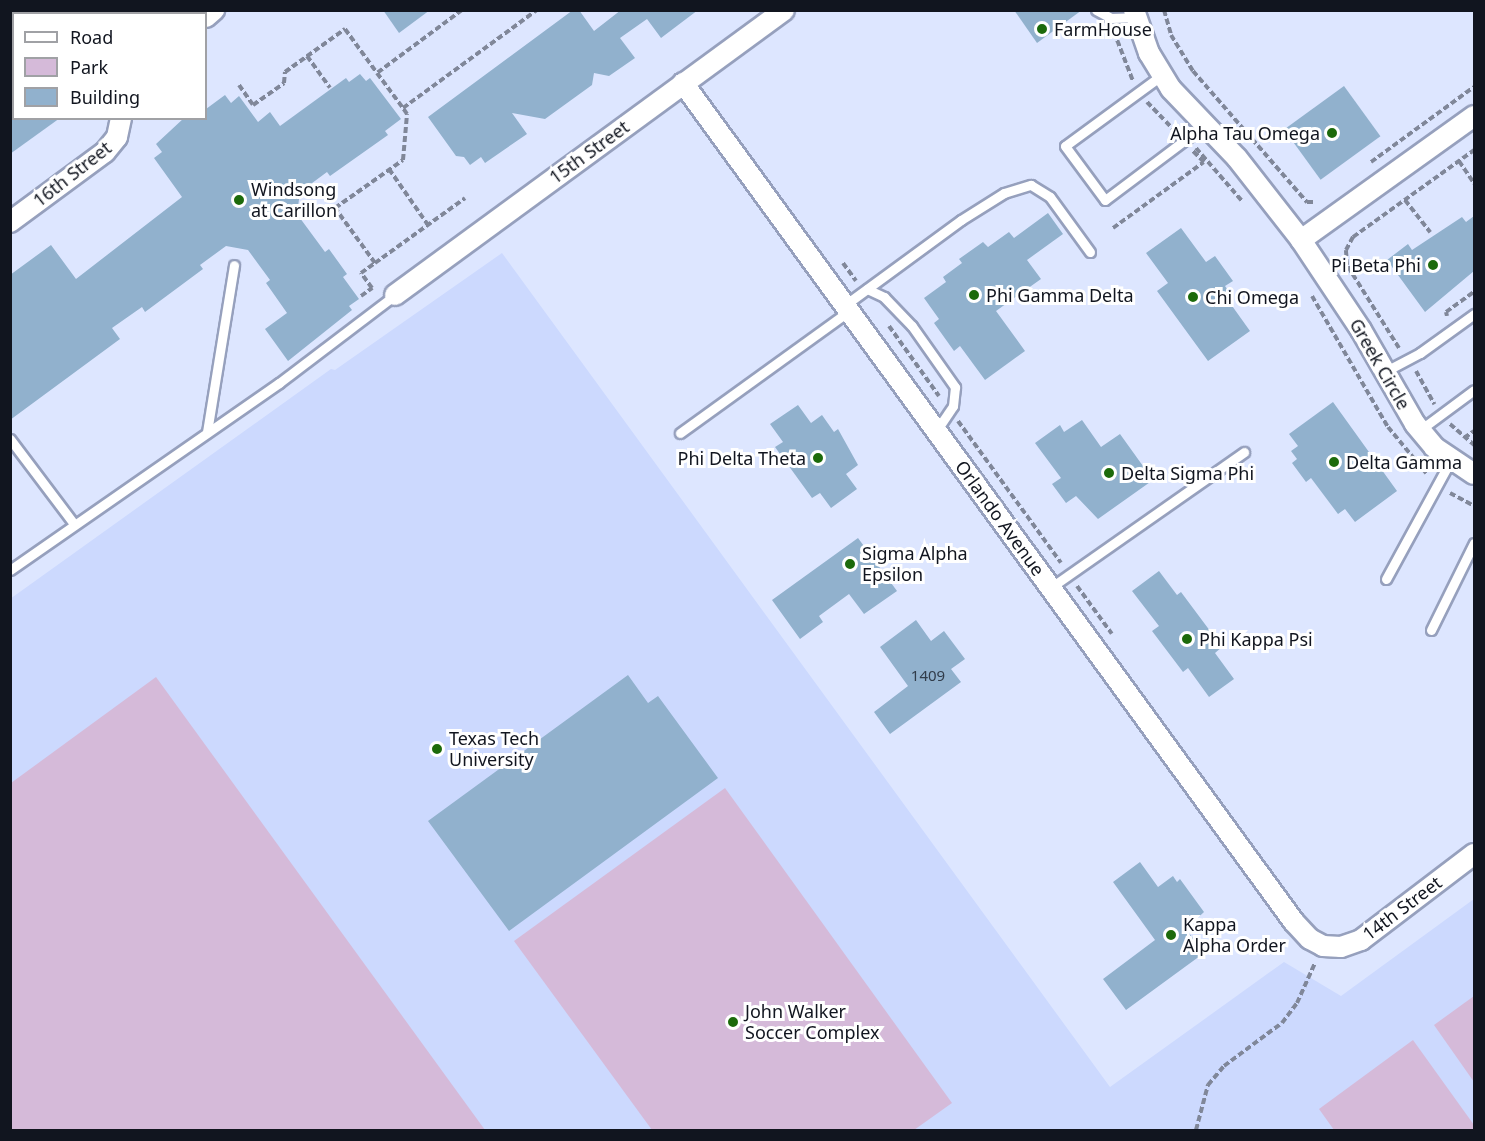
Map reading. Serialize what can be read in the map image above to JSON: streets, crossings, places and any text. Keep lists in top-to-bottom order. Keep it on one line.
{"streets":{"street":["15th Street","16th Street","Greek Circle","Orlando Avenue","14th Street"]},"crossings":[["15th Street","Orlando Avenue"],["Orlando Avenue","14th Street"]],"places":["FarmHouse","Alpha Tau Omega","Windsong at Carillon","Pi Beta Phi","Phi Gamma Delta","Chi Omega","Phi Delta Theta","Delta Gamma","Delta Sigma Phi","Sigma Alpha Epsilon","Phi Kappa Psi","Texas Tech University","Kappa Alpha Order","John Walker Soccer Complex"],"house_numbers":["1409"],"legend":["Road","Park","Building"]}
